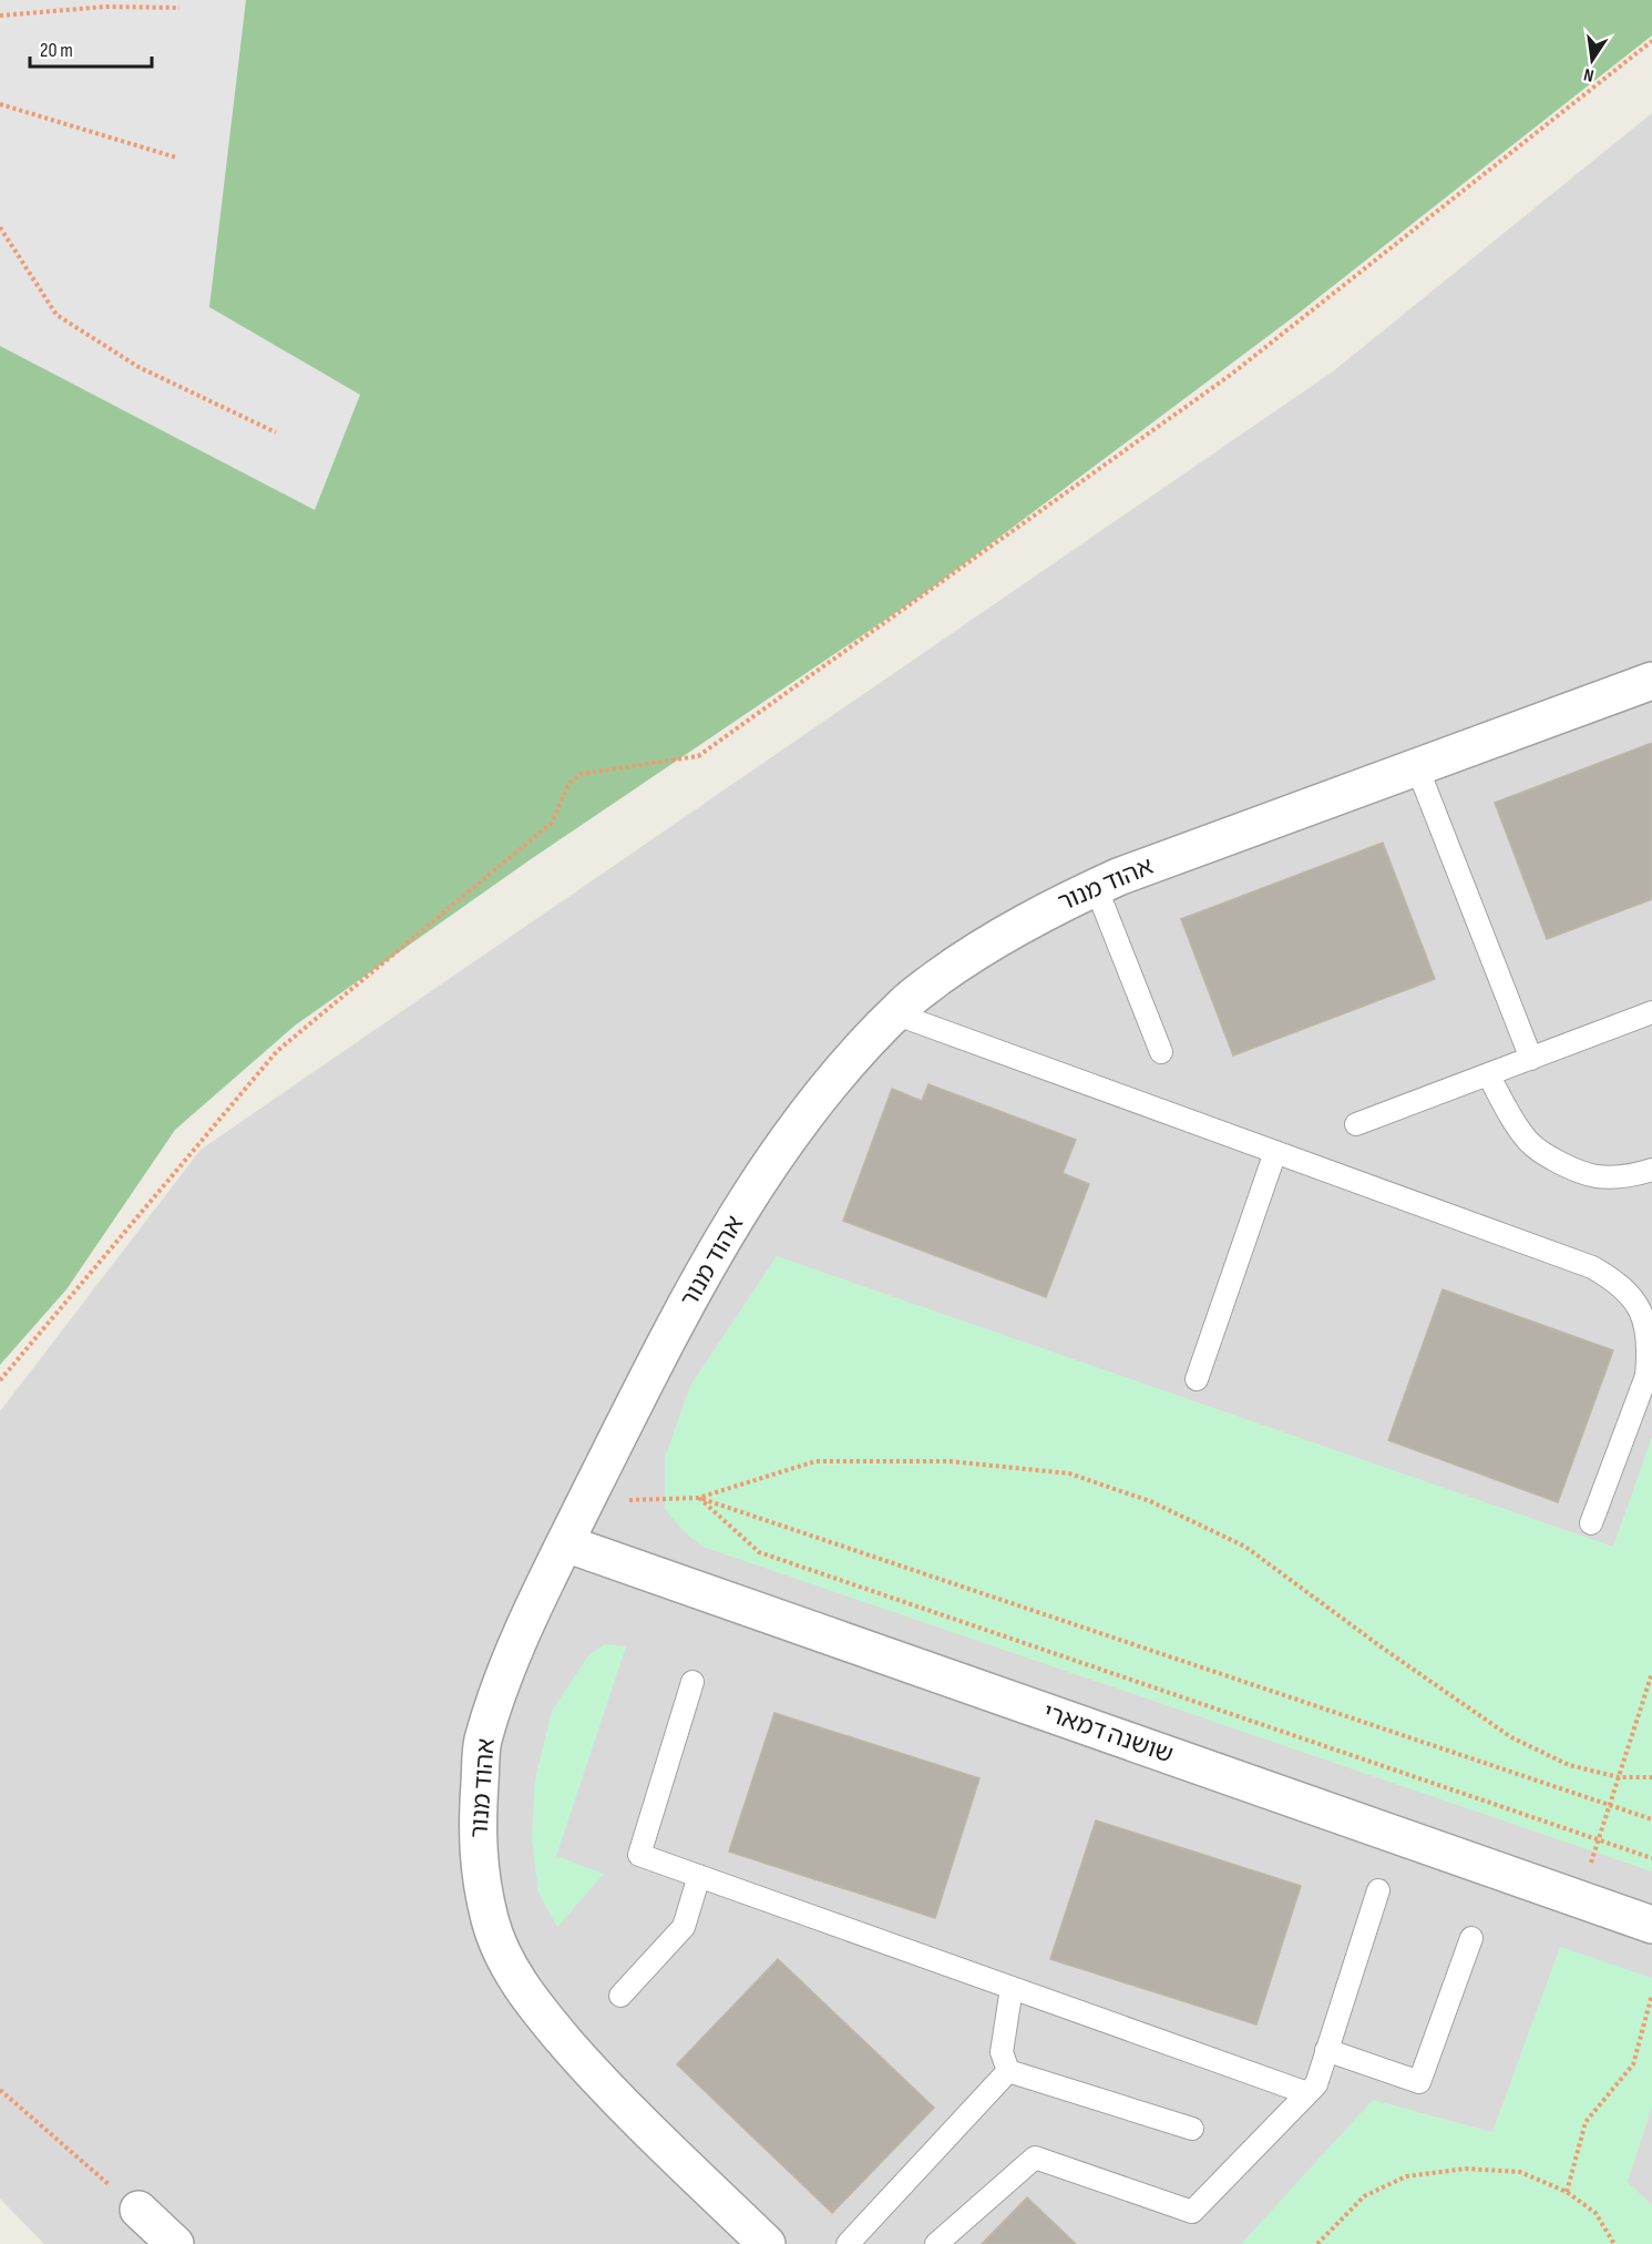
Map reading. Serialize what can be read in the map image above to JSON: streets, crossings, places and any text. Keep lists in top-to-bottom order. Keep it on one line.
{"streets":{"street":["אהוד מנור","שושנה דמארי"]},"crossings":[["אהוד מנור","שושנה דמארי"]],"scale_bar":"20 m","north":"bottom"}
